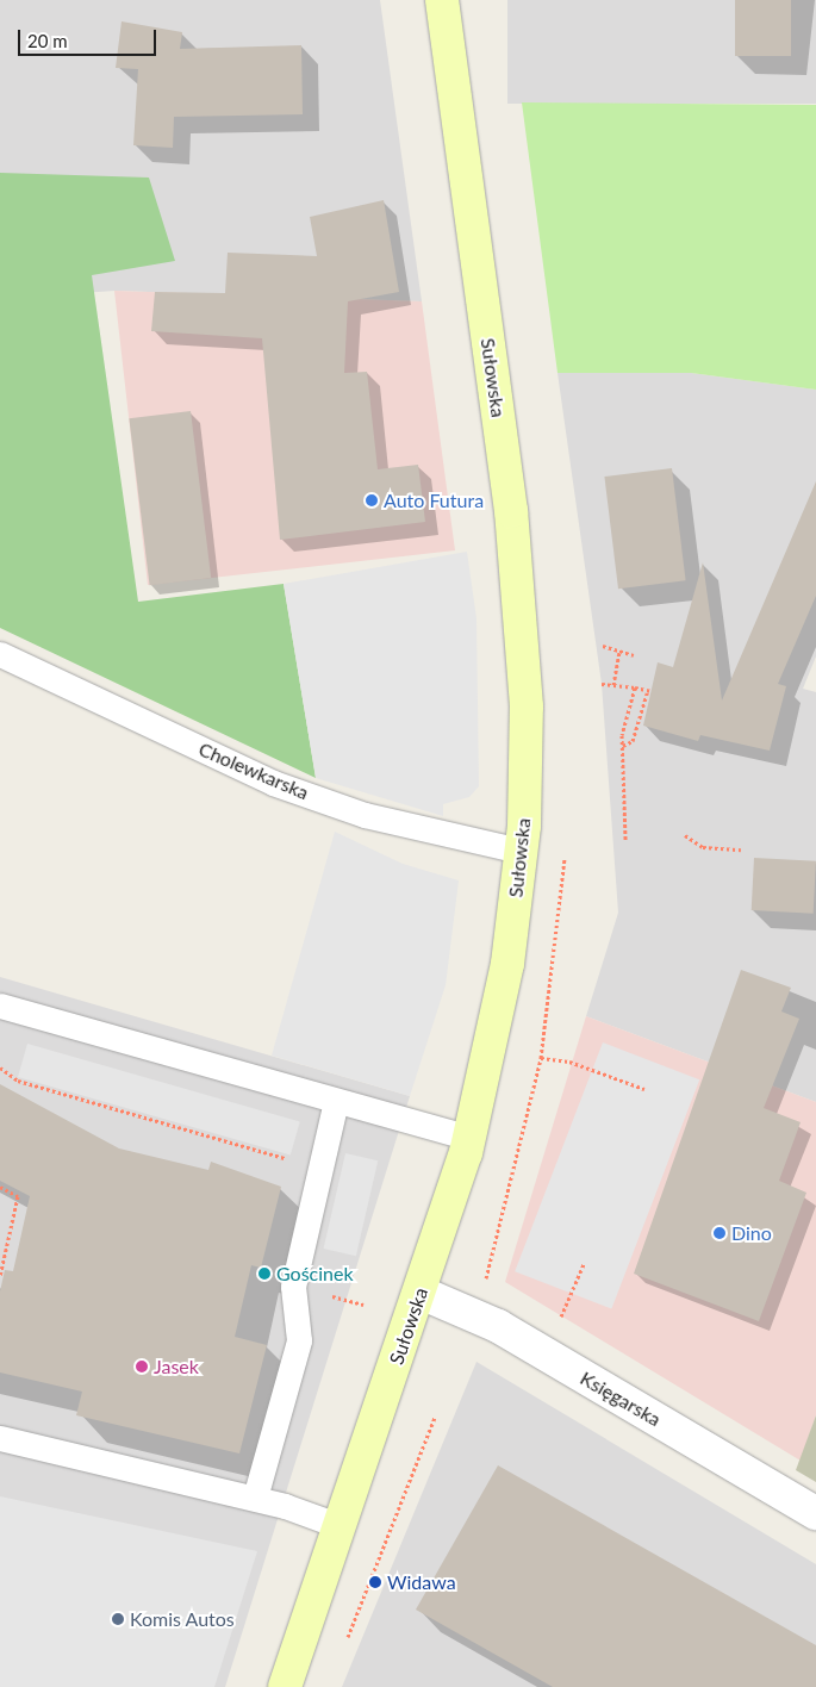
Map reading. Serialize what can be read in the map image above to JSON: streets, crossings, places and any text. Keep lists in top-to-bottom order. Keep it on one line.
{"streets":{"main road":["Sułowska"],"street":["Księgarska"],"lane":["Cholewkarska"]},"crossings":[["Sułowska","Cholewkarska"],["Sułowska","Księgarska"]],"places":["Auto Futura","Dino","Gościnek","Jasek","Widawa","Komis Autos"],"scale_bar":"20 m"}
